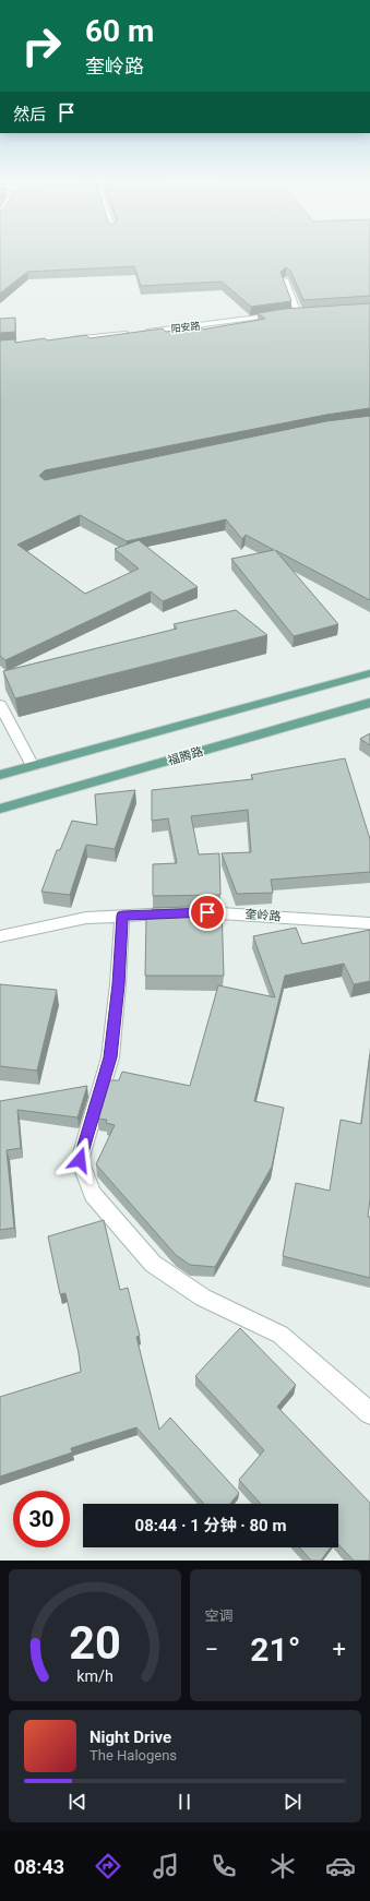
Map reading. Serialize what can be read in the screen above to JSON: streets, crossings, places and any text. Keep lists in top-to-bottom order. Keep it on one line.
{"streets":{"main road":["福腾路"],"street":["阳安路","奎岭路"]},"page":{"turn":["60 m","奎岭路"],"then":"然后","limit":"30","trip":"08:44 · 1 分钟 · 80 m","tile":"空调","heat":["−","21°","+"],"song":["Night Drive","The Halogens"],"tabs":"08:43","gauge":["20","km/h"]}}
